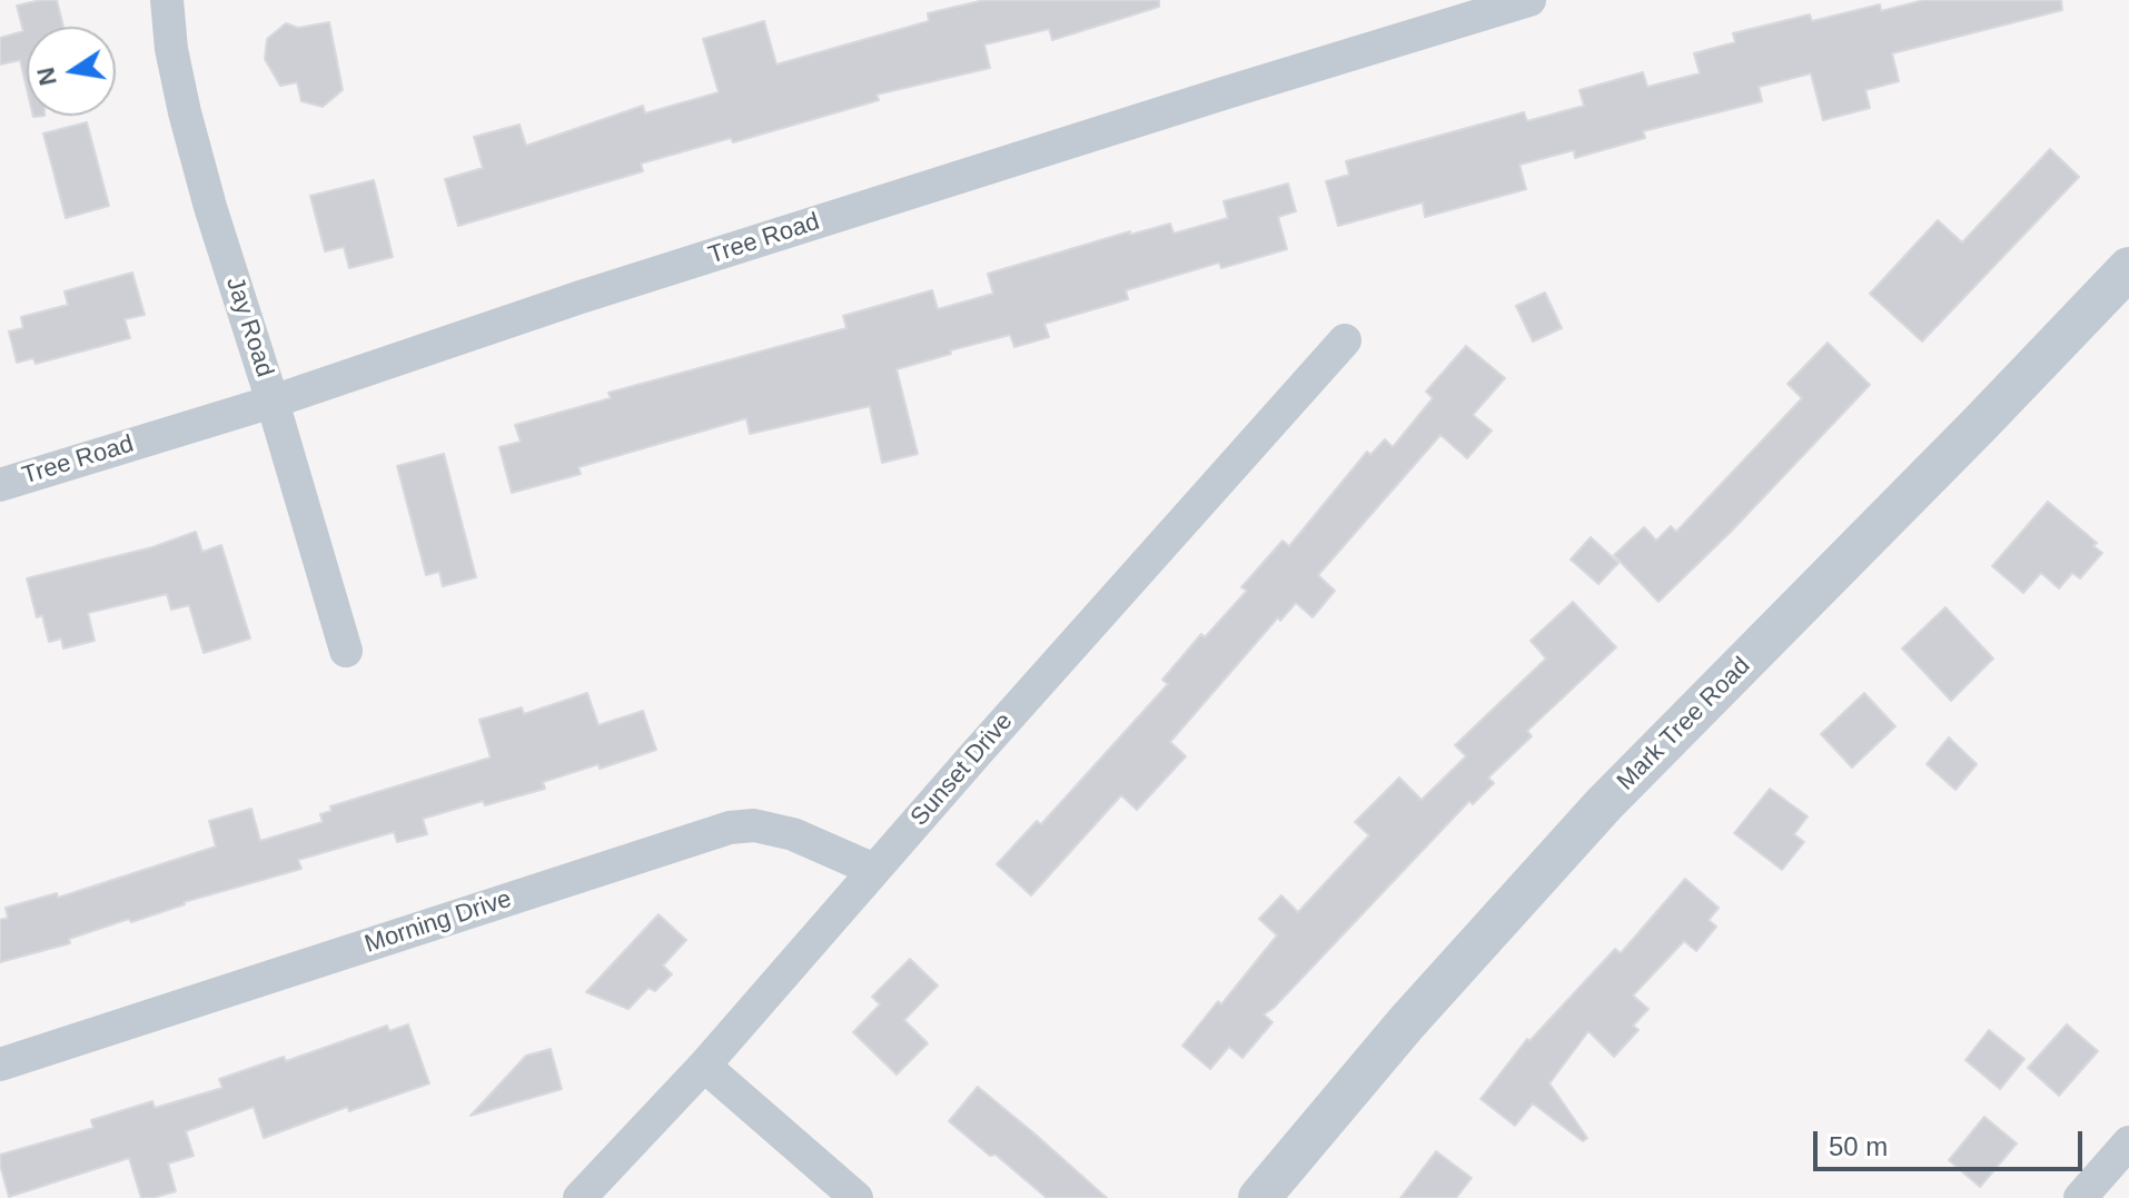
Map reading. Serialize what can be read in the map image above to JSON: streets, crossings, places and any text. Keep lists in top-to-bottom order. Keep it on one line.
{"streets":{"street":["Tree Road","Jay Road","Mark Tree Road","Sunset Drive","Morning Drive"]},"crossings":[["Tree Road","Jay Road"],["Sunset Drive","Morning Drive"]],"scale_bar":"50 m","north":"left"}
